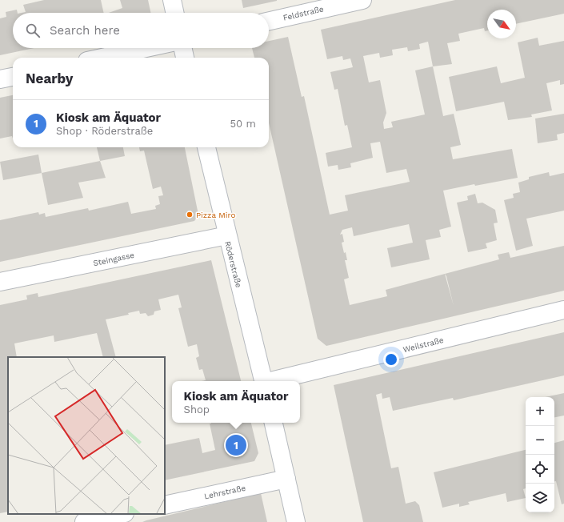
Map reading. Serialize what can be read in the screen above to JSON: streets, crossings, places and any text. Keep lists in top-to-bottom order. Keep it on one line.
{"streets":{"street":["Feldstraße","Steingasse","Röderstraße","Weilstraße","Lehrstraße"]},"crossings":[["Steingasse","Röderstraße"]],"places":["Pizza Miro"],"north":"bottom right","page":{"search":"Search here","heading":"Nearby","list":[{"mark":"1","name":"Kiosk am Äquator","note":"Shop · Röderstraße","value":"50 m"}],"popup":["Kiosk am Äquator","Shop"],"map_buttons":["+","−"],"pins":"1"}}
